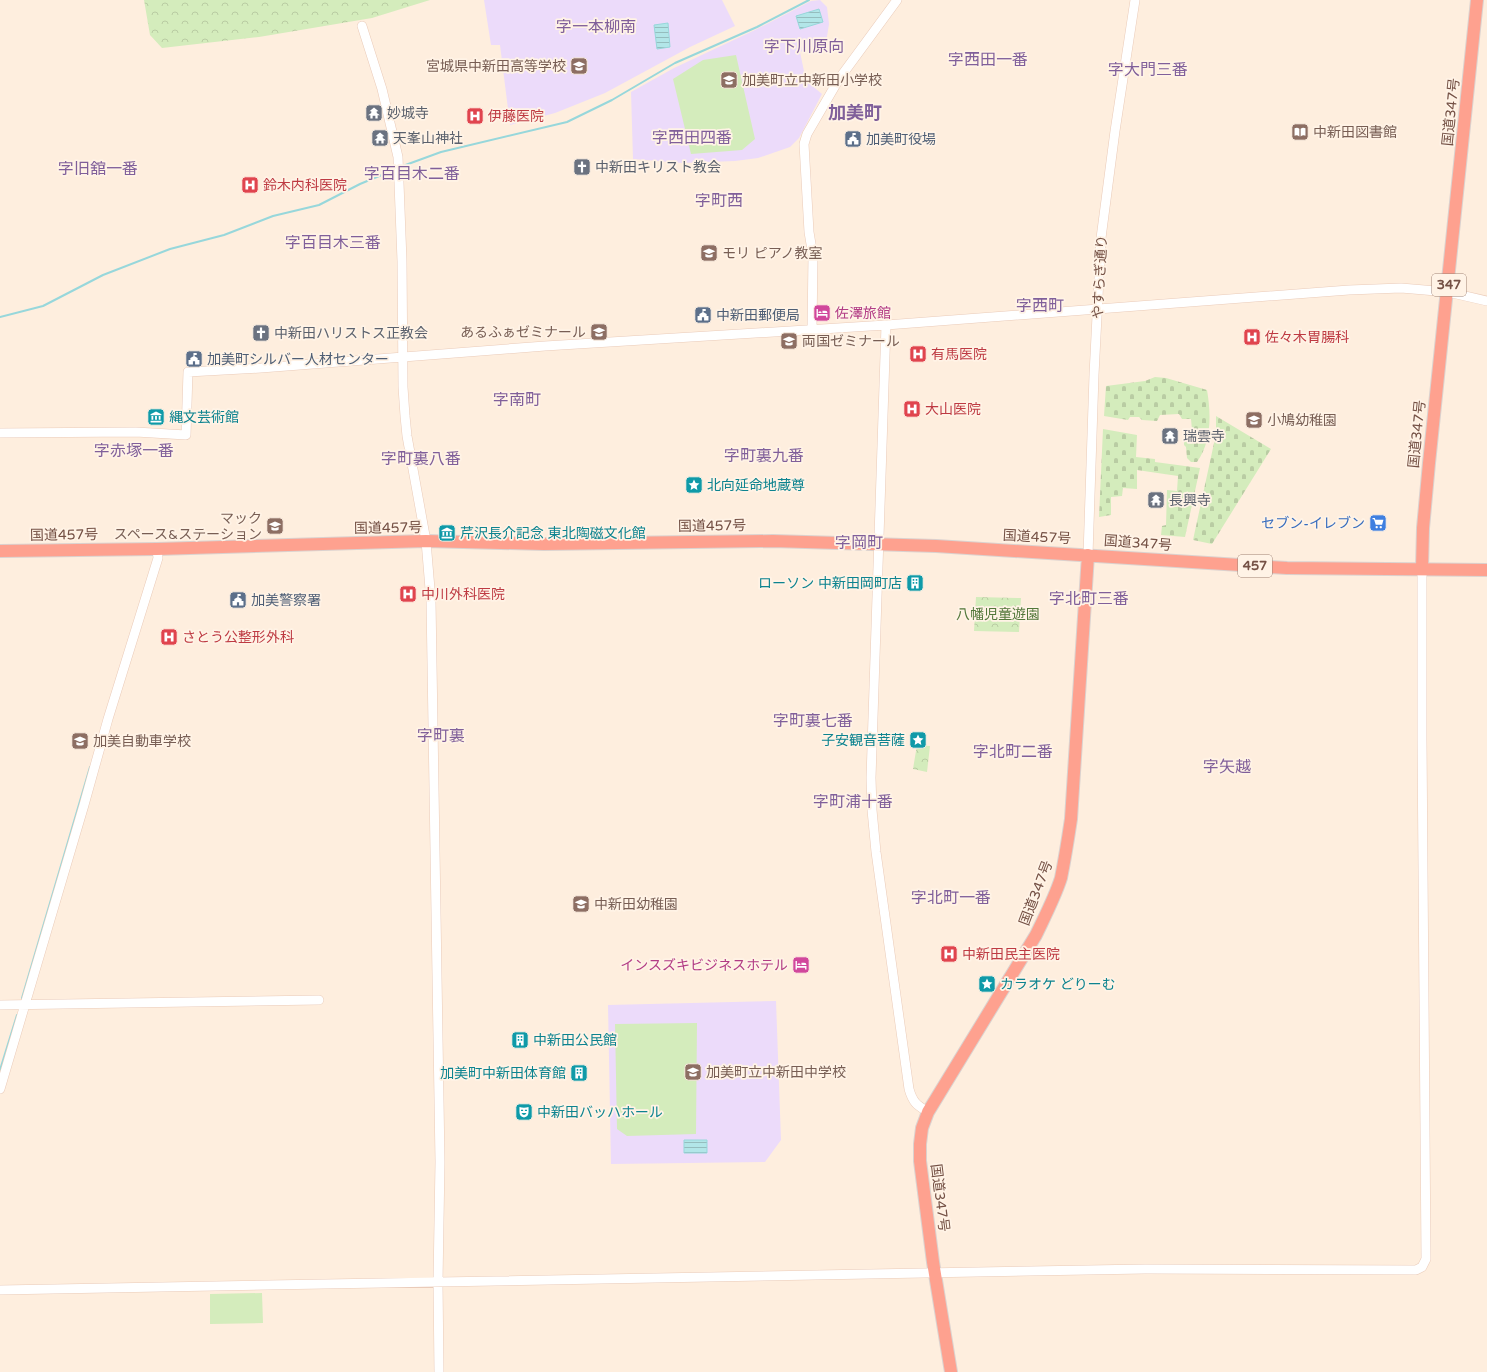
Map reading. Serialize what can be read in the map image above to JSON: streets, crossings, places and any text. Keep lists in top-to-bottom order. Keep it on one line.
{"streets":{"highway":["国道347号","347","国道457号","457"],"street":["やすらぎ通り"]},"crossings":[["国道347号","やすらぎ通り"],["国道347号","国道457号"],["国道347号","457"],["やすらぎ通り","国道457号"]],"districts":["字一本柳南","字下川原向","字西田一番","字大門三番","加美町","字西田四番","字旧舘一番","字百目木二番","字町西","字百目木三番","字西町","字南町","字赤塚一番","字町裏九番","字町裏八番","字岡町","字北町三番","字町裏七番","字町裏","字北町二番","字矢越","字町浦十番","字北町一番"],"parks":["八幡児童遊園"],"places":{"school or university":["宮城県中新田高等学校","加美町立中新田小学校","モリ ピアノ教室","あるふぁゼミナール","両国ゼミナール","小鳩幼稚園","マック スペース&ステーション","加美自動車学校","中新田幼稚園","加美町立中新田中学校"],"temple":["妙城寺","天峯山神社","瑞雲寺","長興寺"],"hospital":["伊藤医院","鈴木内科医院","佐々木胃腸科","有馬医院","大山医院","中川外科医院","さとう公整形外科","中新田民主医院"],"library":["中新田図書館"],"public building":["加美町役場","中新田郵便局","加美町シルバー人材センター","加美警察署"],"church":["中新田キリスト教会","中新田ハリストス正教会"],"hotel":["佐澤旅館","インスズキビジネスホテル"],"museum":["縄文芸術館","芹沢長介記念 東北陶磁文化館"],"place":["北向延命地蔵尊","子安観音菩薩","カラオケ どりーむ"],"supermarket":["セブン-イレブン"],"building":["ローソン 中新田岡町店","中新田公民館","加美町中新田体育館"],"theatre":["中新田バッハホール"]}}
